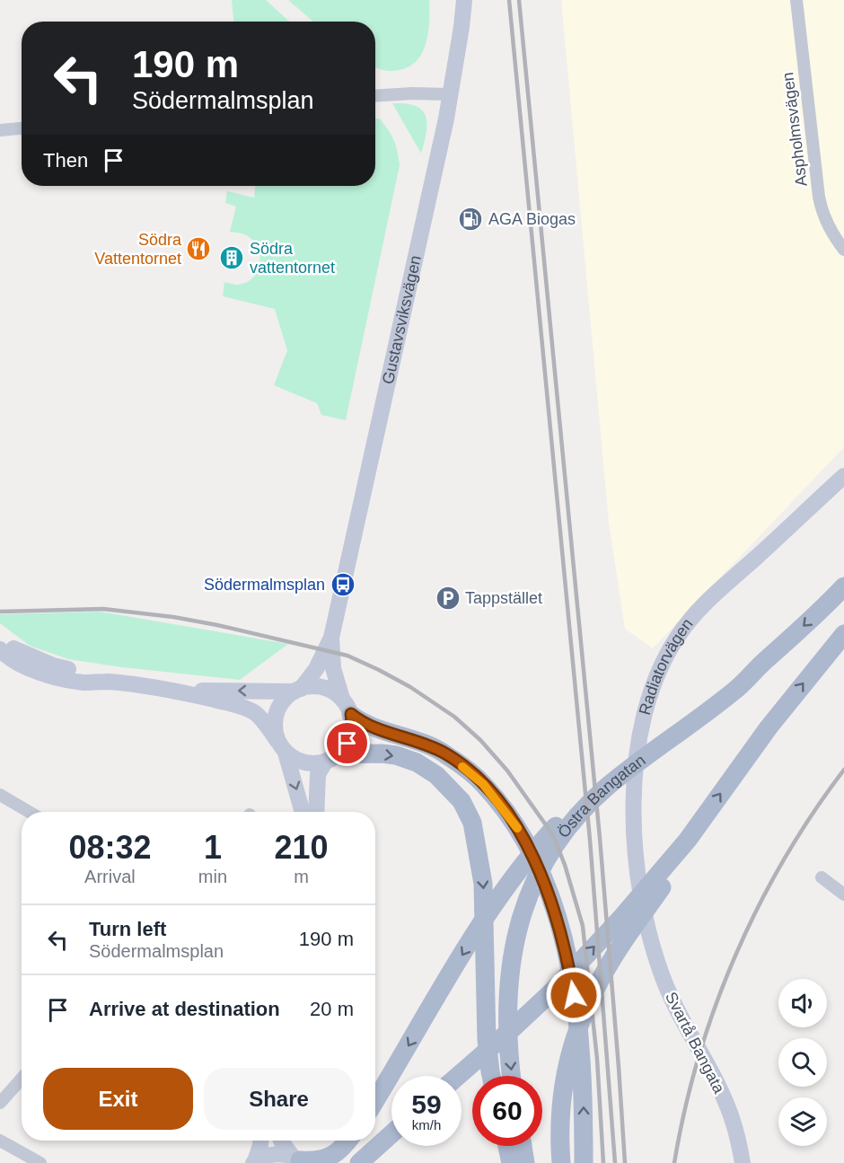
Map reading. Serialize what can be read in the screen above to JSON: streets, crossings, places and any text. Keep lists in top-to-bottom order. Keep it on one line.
{"streets":{"main road":["Östra Bangatan"],"street":["Aspholmsvägen","Gustavsviksvägen","Radiatorvägen","Svartå Bangata"]},"crossings":[["Radiatorvägen","Svartå Bangata"]],"places":{"fuel station":["AGA Biogas"],"restaurant":["Södra Vattentornet"],"building":["Södra vattentornet"],"bus stop":["Södermalmsplan"],"parking":["Tappstället"]},"page":{"turn":["190 m","Södermalmsplan"],"then":"Then","eta":["08:32","Arrival","1","min","210","m"],"list":[{"name":"Turn left","note":"Södermalmsplan","value":"190 m"},{"name":"Arrive at destination","value":"20 m"}],"buttons":["Exit","Share"],"speed":"59 km/h","limit":"60"}}
